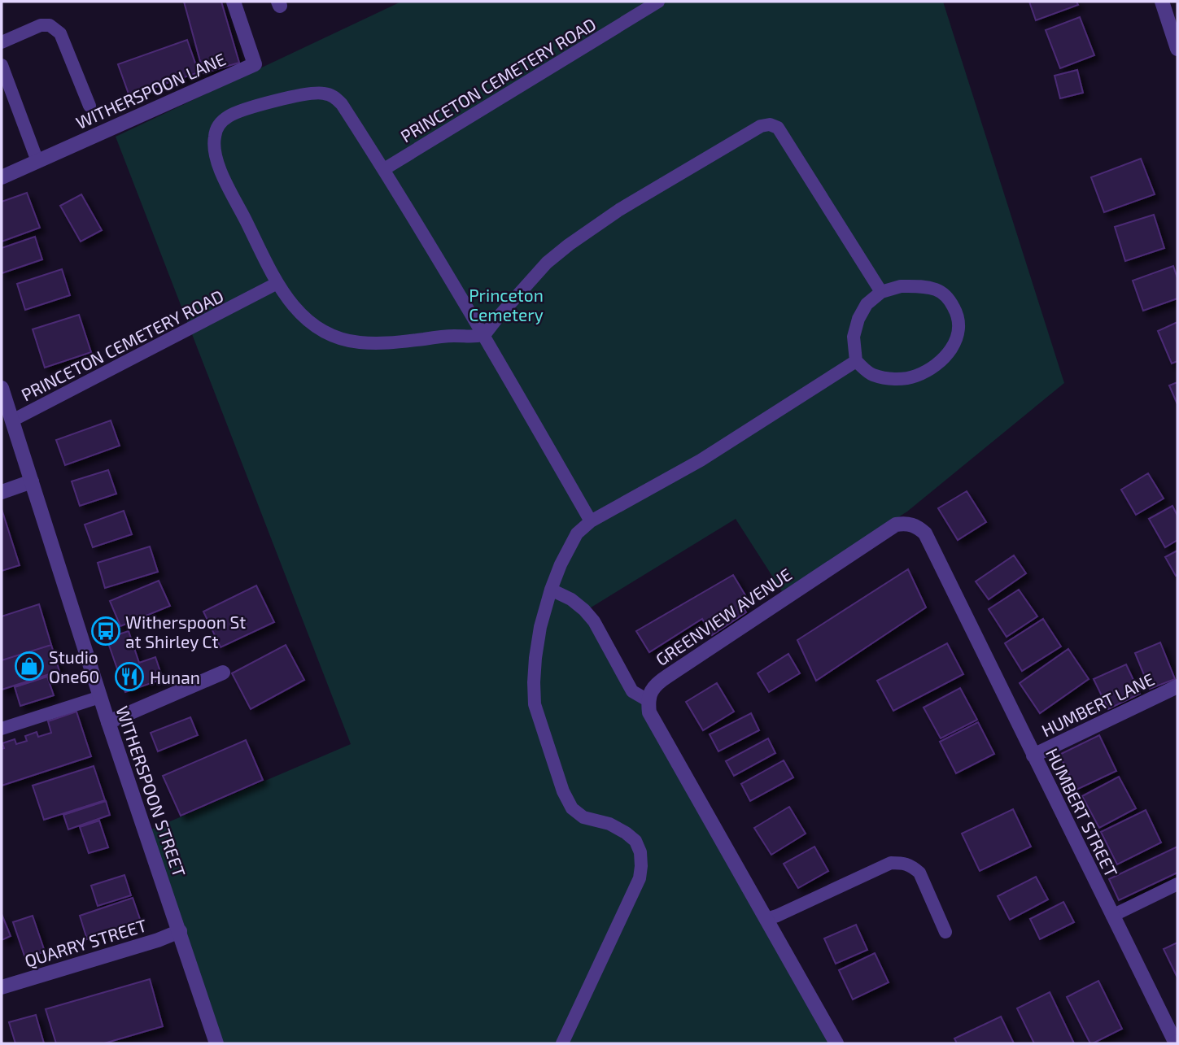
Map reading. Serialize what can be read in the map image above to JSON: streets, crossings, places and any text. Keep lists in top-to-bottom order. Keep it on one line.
{"streets":{"street":["WITHERSPOON LANE","GREENVIEW AVENUE","HUMBERT LANE","WITHERSPOON STREET","HUMBERT STREET","QUARRY STREET"],"lane":["PRINCETON CEMETERY ROAD"]},"crossings":[["PRINCETON CEMETERY ROAD","WITHERSPOON STREET"],["GREENVIEW AVENUE","HUMBERT STREET"],["HUMBERT LANE","HUMBERT STREET"],["WITHERSPOON STREET","QUARRY STREET"]],"parks":["Princeton Cemetery"],"places":{"bus stop":["Witherspoon St at Shirley Ct"],"shop":["Studio One60"],"restaurant":["Hunan"]}}
